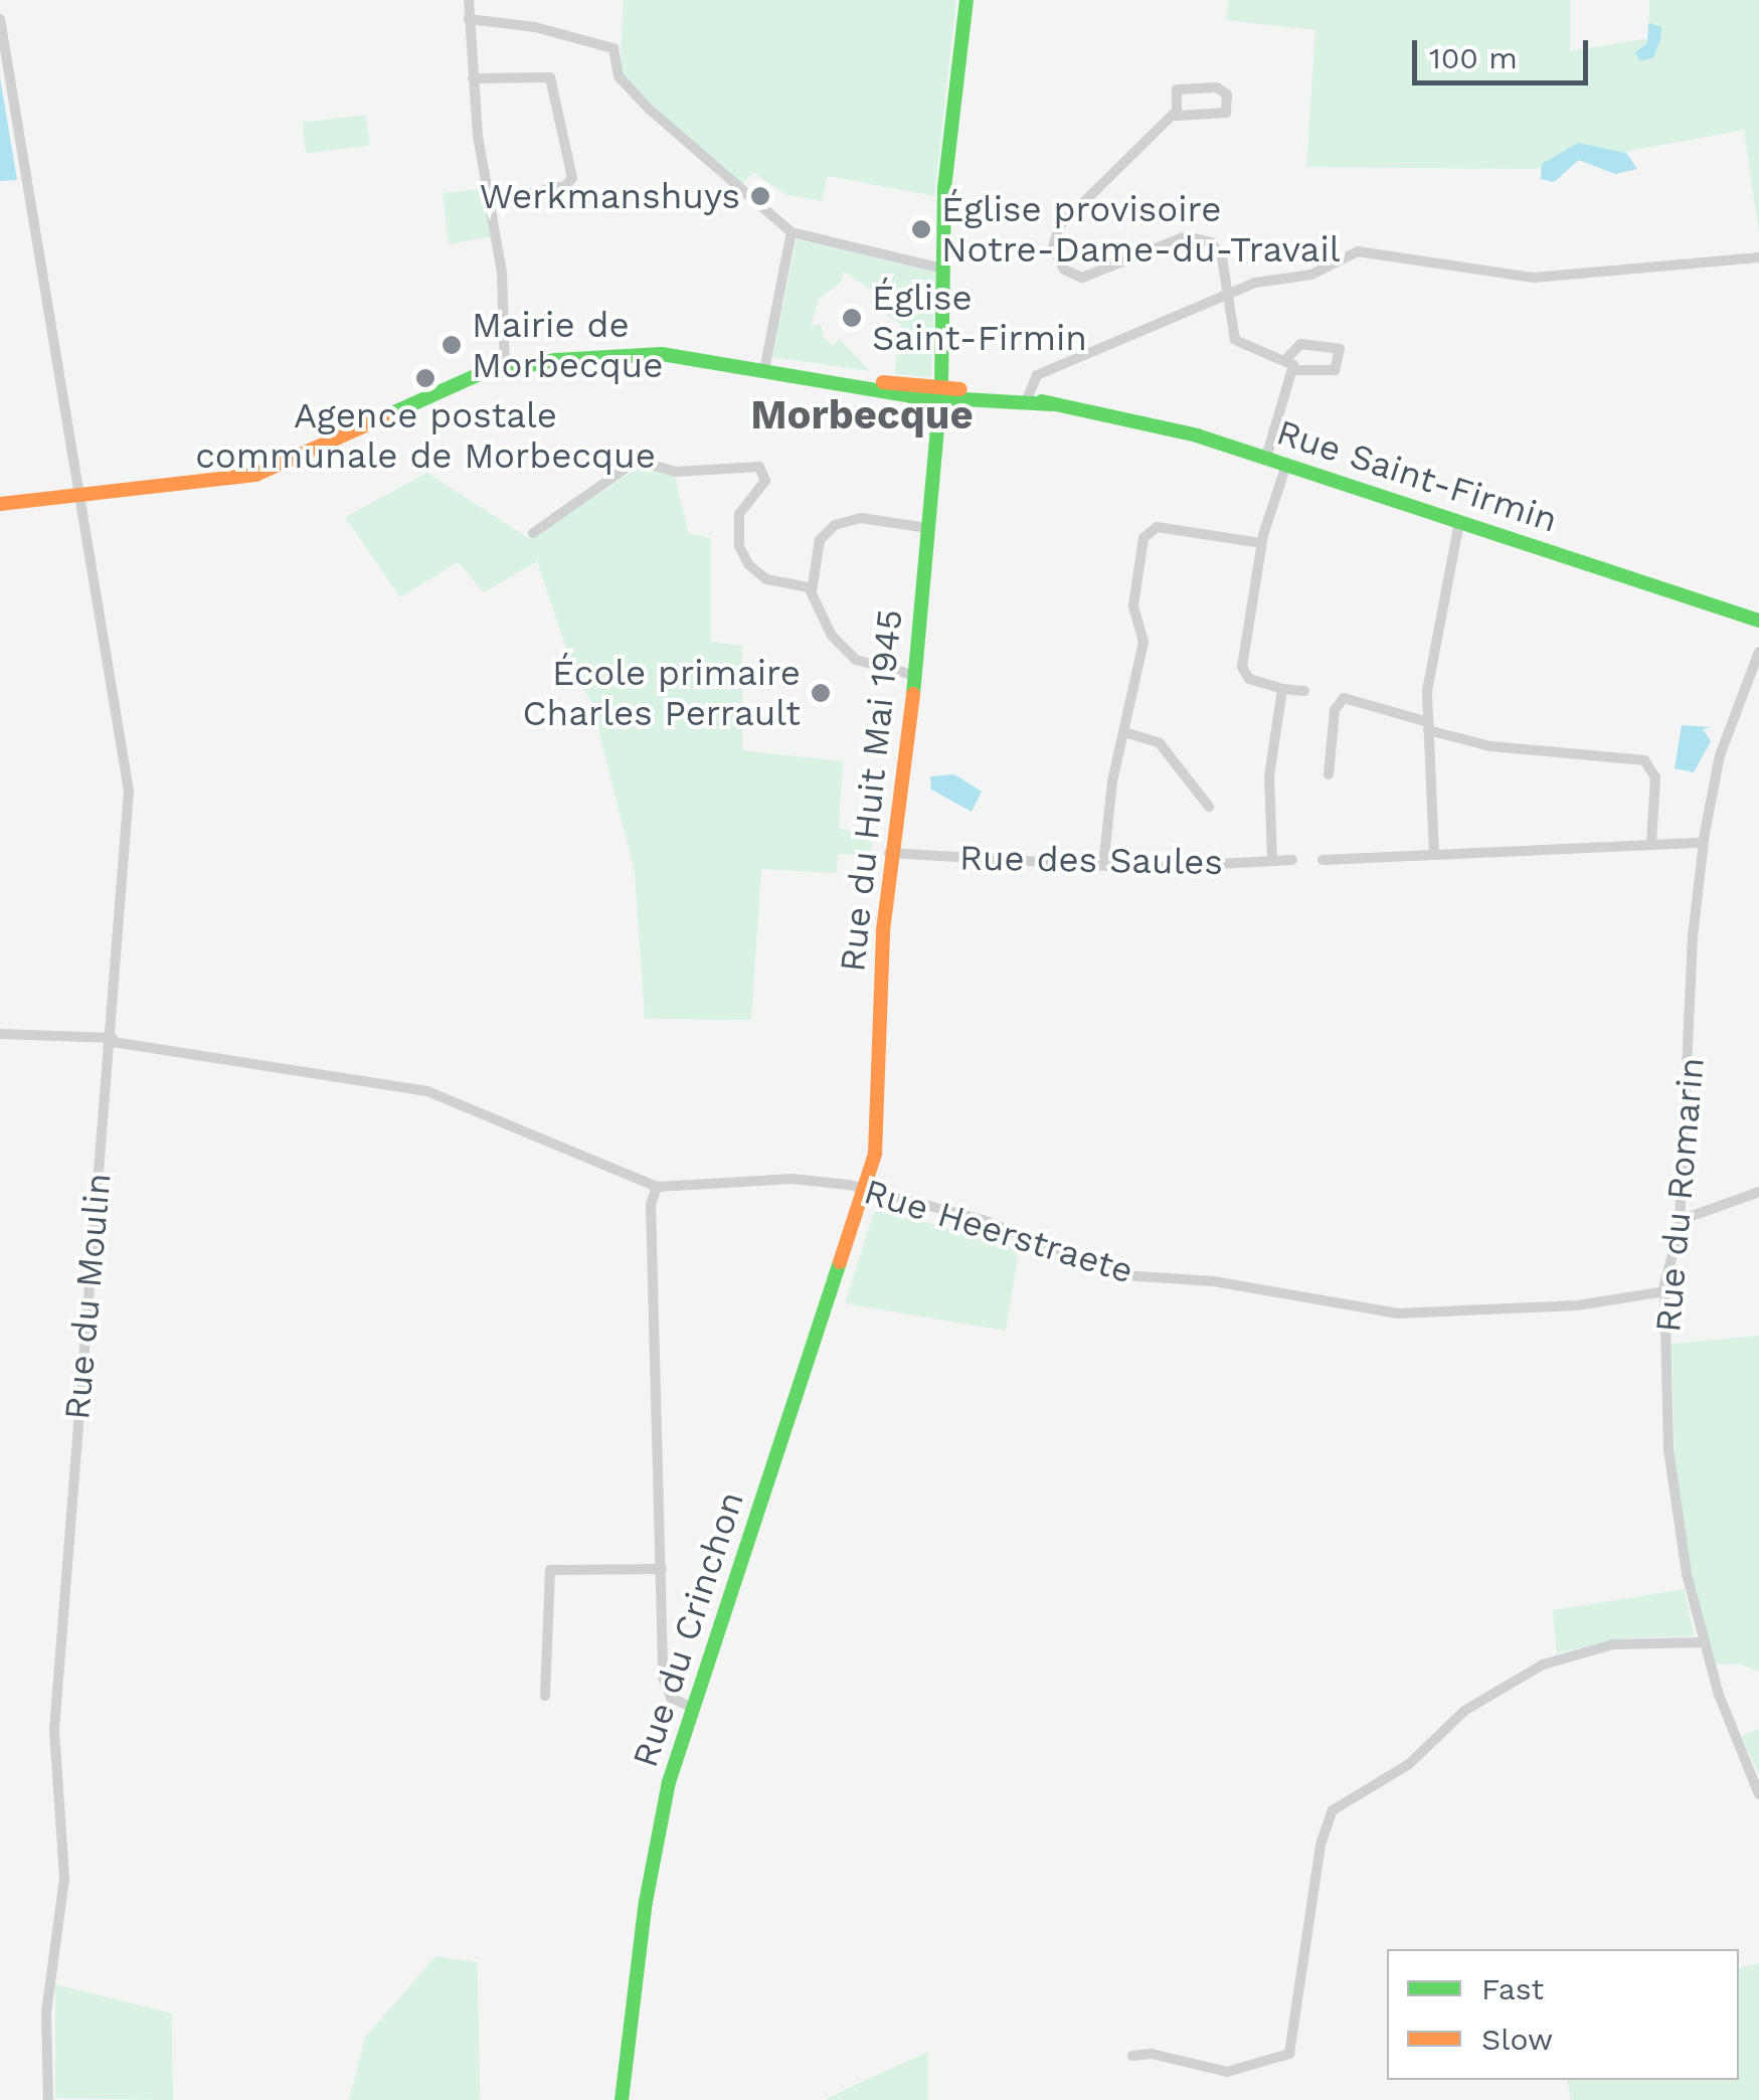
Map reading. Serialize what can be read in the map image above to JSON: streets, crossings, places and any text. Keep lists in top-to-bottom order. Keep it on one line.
{"streets":{"street":["Rue Saint-Firmin","Rue du Huit Mai 1945","Rue des Saules","Rue du Romarin","Rue Heerstraete","Rue du Moulin","Rue du Crinchon"]},"crossings":[["Rue Saint-Firmin","Rue du Huit Mai 1945"],["Rue Saint-Firmin","Rue du Moulin"],["Rue du Huit Mai 1945","Rue des Saules"],["Rue du Huit Mai 1945","Rue Heerstraete"],["Rue du Huit Mai 1945","Rue du Crinchon"],["Rue du Romarin","Rue Heerstraete"],["Rue Heerstraete","Rue du Moulin"],["Rue Heerstraete","Rue du Crinchon"]],"districts":["Morbecque"],"places":["Werkmanshuys","Église provisoire Notre-Dame-du-Travail","Église Saint-Firmin","Mairie de Morbecque","Agence postale communale de Morbecque","École primaire Charles Perrault"],"legend":["Fast","Slow"],"scale_bar":"100 m"}
